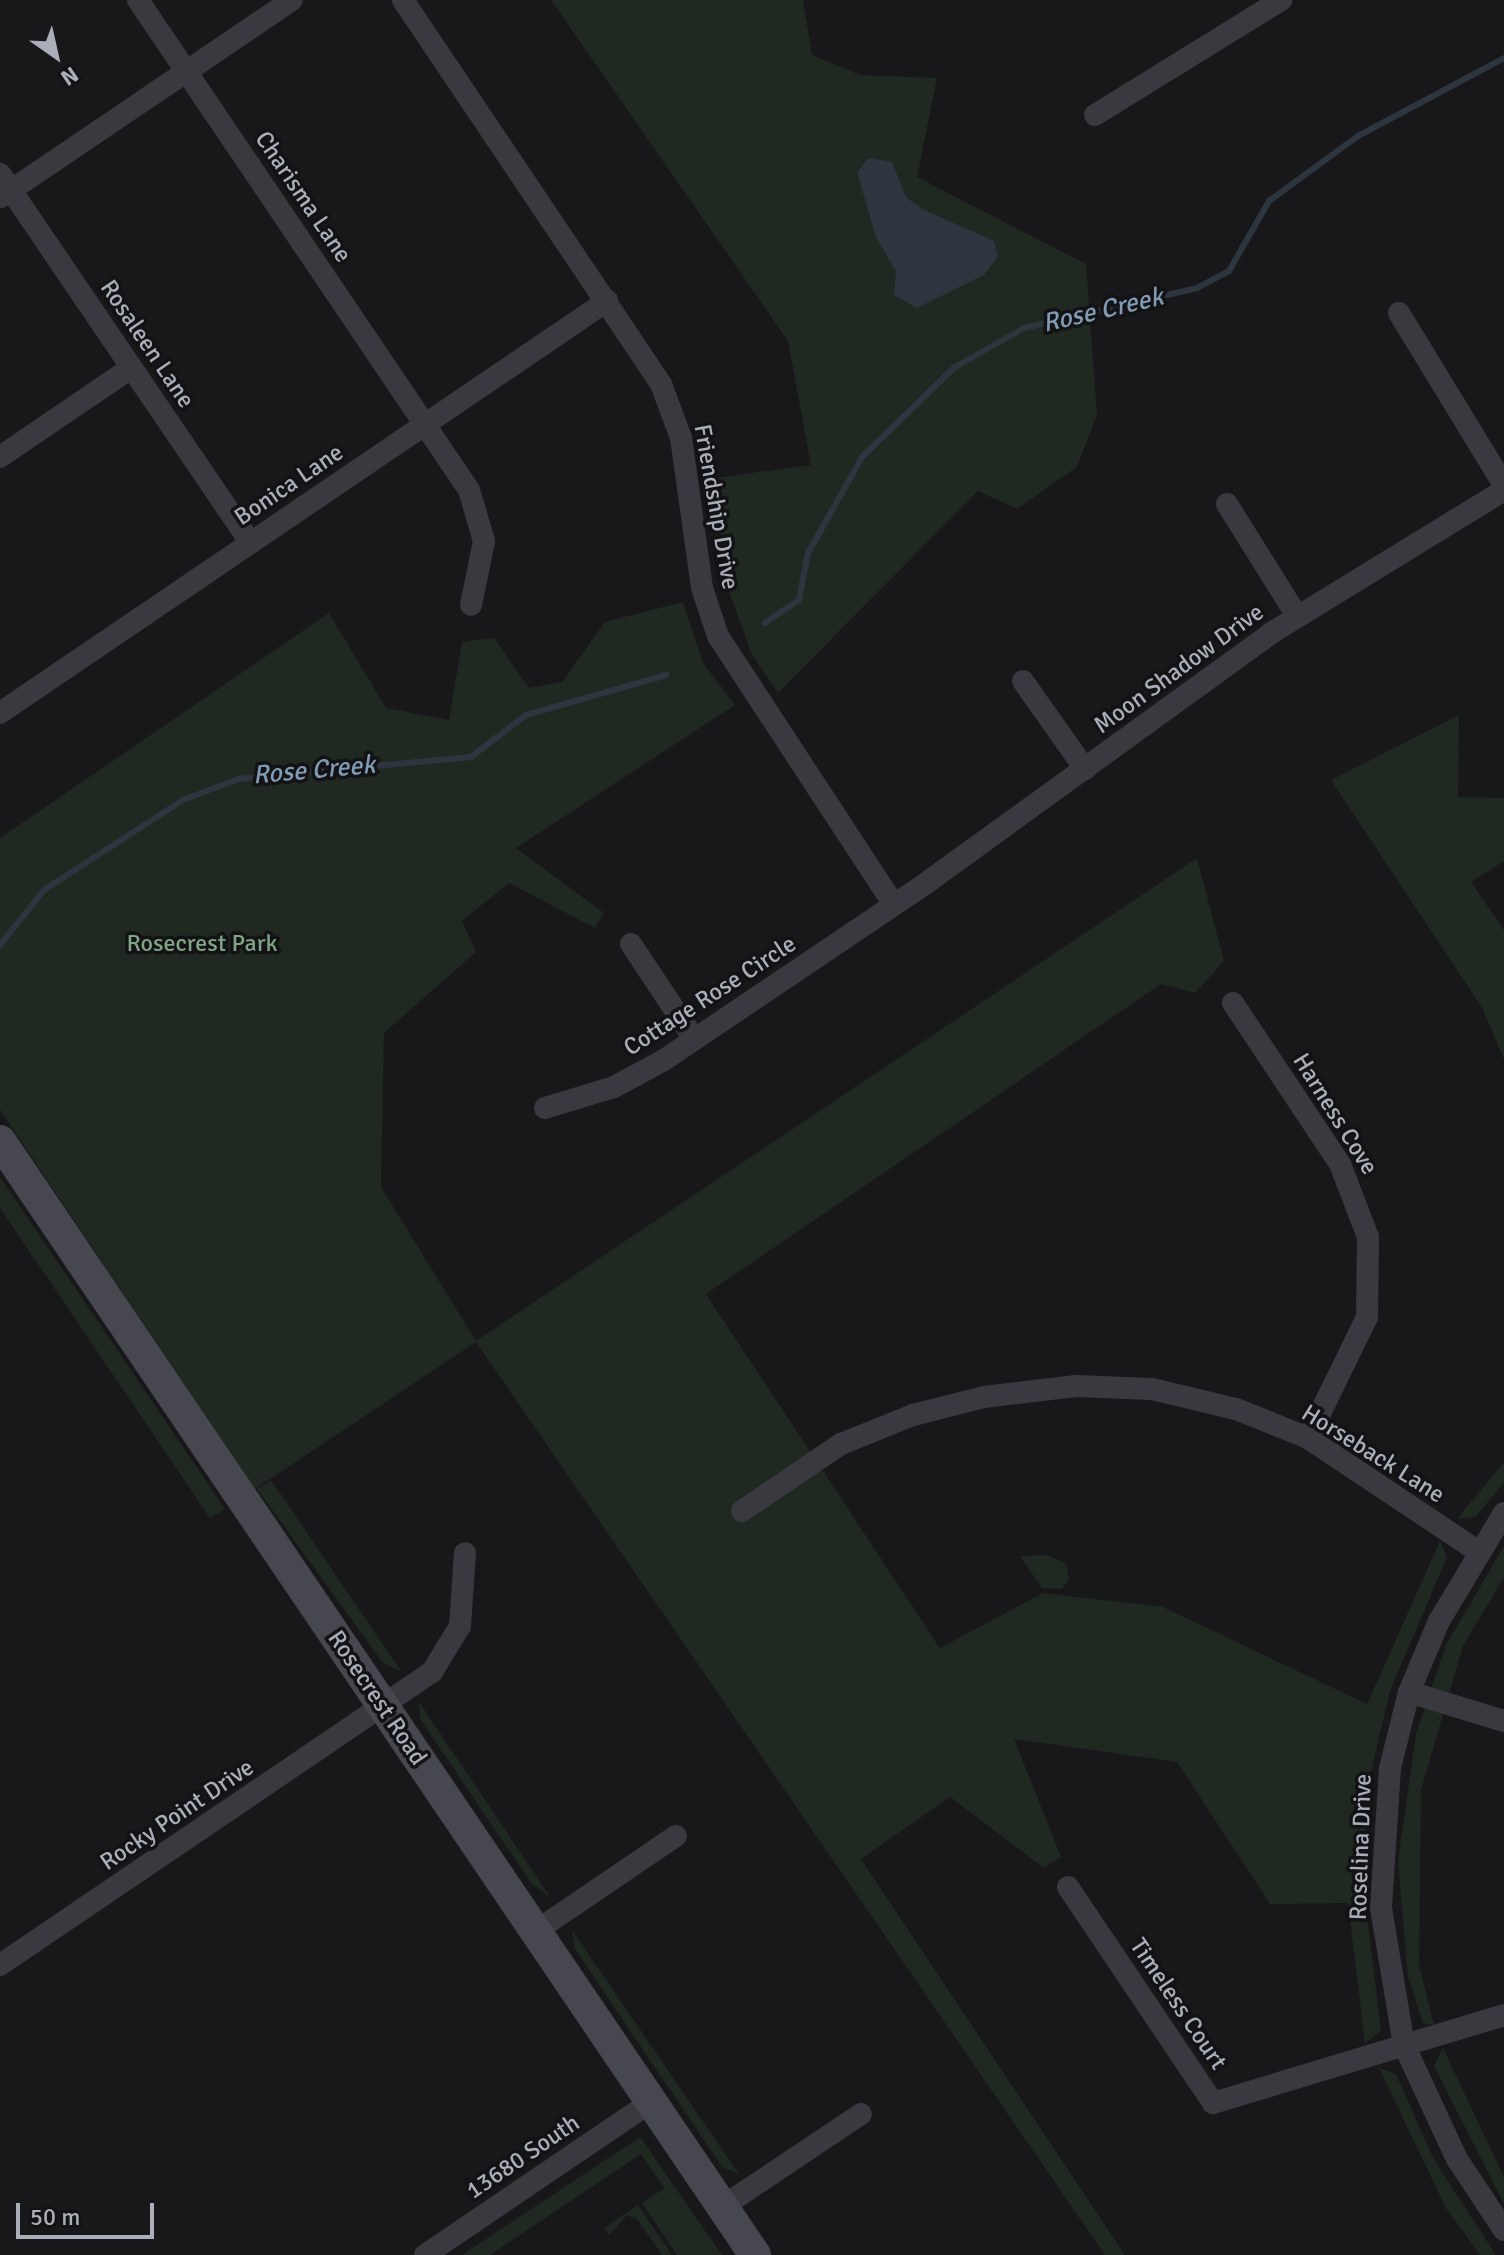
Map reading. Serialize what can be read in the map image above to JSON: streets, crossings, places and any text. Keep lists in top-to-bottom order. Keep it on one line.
{"streets":{"main road":["Rosecrest Road"],"street":["Charisma Lane","Rosaleen Lane","Bonica Lane","Friendship Drive","Moon Shadow Drive","Cottage Rose Circle","Harness Cove","Horseback Lane","Rocky Point Drive","Roselina Drive","Timeless Court","13680 South"]},"crossings":[["Charisma Lane","Bonica Lane"],["Rosaleen Lane","Bonica Lane"],["Bonica Lane","Friendship Drive"],["Friendship Drive","Moon Shadow Drive"],["Friendship Drive","Cottage Rose Circle"],["Moon Shadow Drive","Cottage Rose Circle"],["Harness Cove","Horseback Lane"],["Horseback Lane","Roselina Drive"],["Rosecrest Road","Rocky Point Drive"],["Rosecrest Road","13680 South"],["Roselina Drive","Timeless Court"]],"water":["Rose Creek"],"parks":["Rosecrest Park"],"scale_bar":"50 m","north":"bottom right"}
